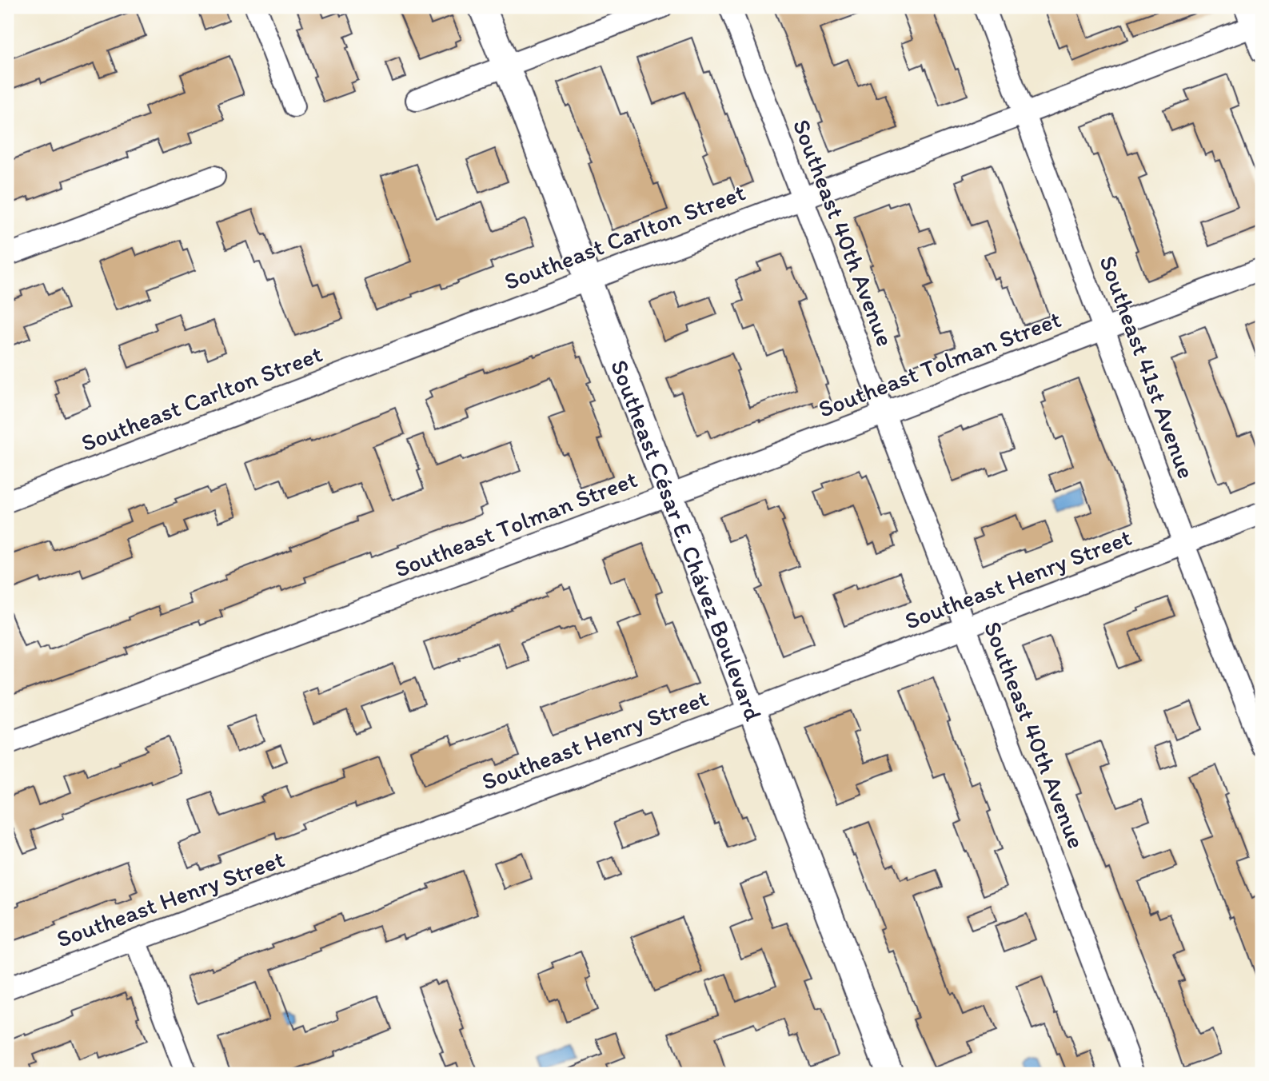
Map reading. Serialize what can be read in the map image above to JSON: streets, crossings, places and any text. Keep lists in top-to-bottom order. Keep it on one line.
{"streets":{"street":["Southeast 40th Avenue","Southeast Carlton Street","Southeast Tolman Street","Southeast 41st Avenue","Southeast César E. Chávez Boulevard","Southeast Henry Street"]},"crossings":[["Southeast 40th Avenue","Southeast Carlton Street"],["Southeast 40th Avenue","Southeast Tolman Street"],["Southeast 40th Avenue","Southeast Henry Street"],["Southeast Carlton Street","Southeast 41st Avenue"],["Southeast Carlton Street","Southeast César E. Chávez Boulevard"],["Southeast Tolman Street","Southeast 41st Avenue"],["Southeast Tolman Street","Southeast César E. Chávez Boulevard"],["Southeast 41st Avenue","Southeast Henry Street"],["Southeast César E. Chávez Boulevard","Southeast Henry Street"]]}
